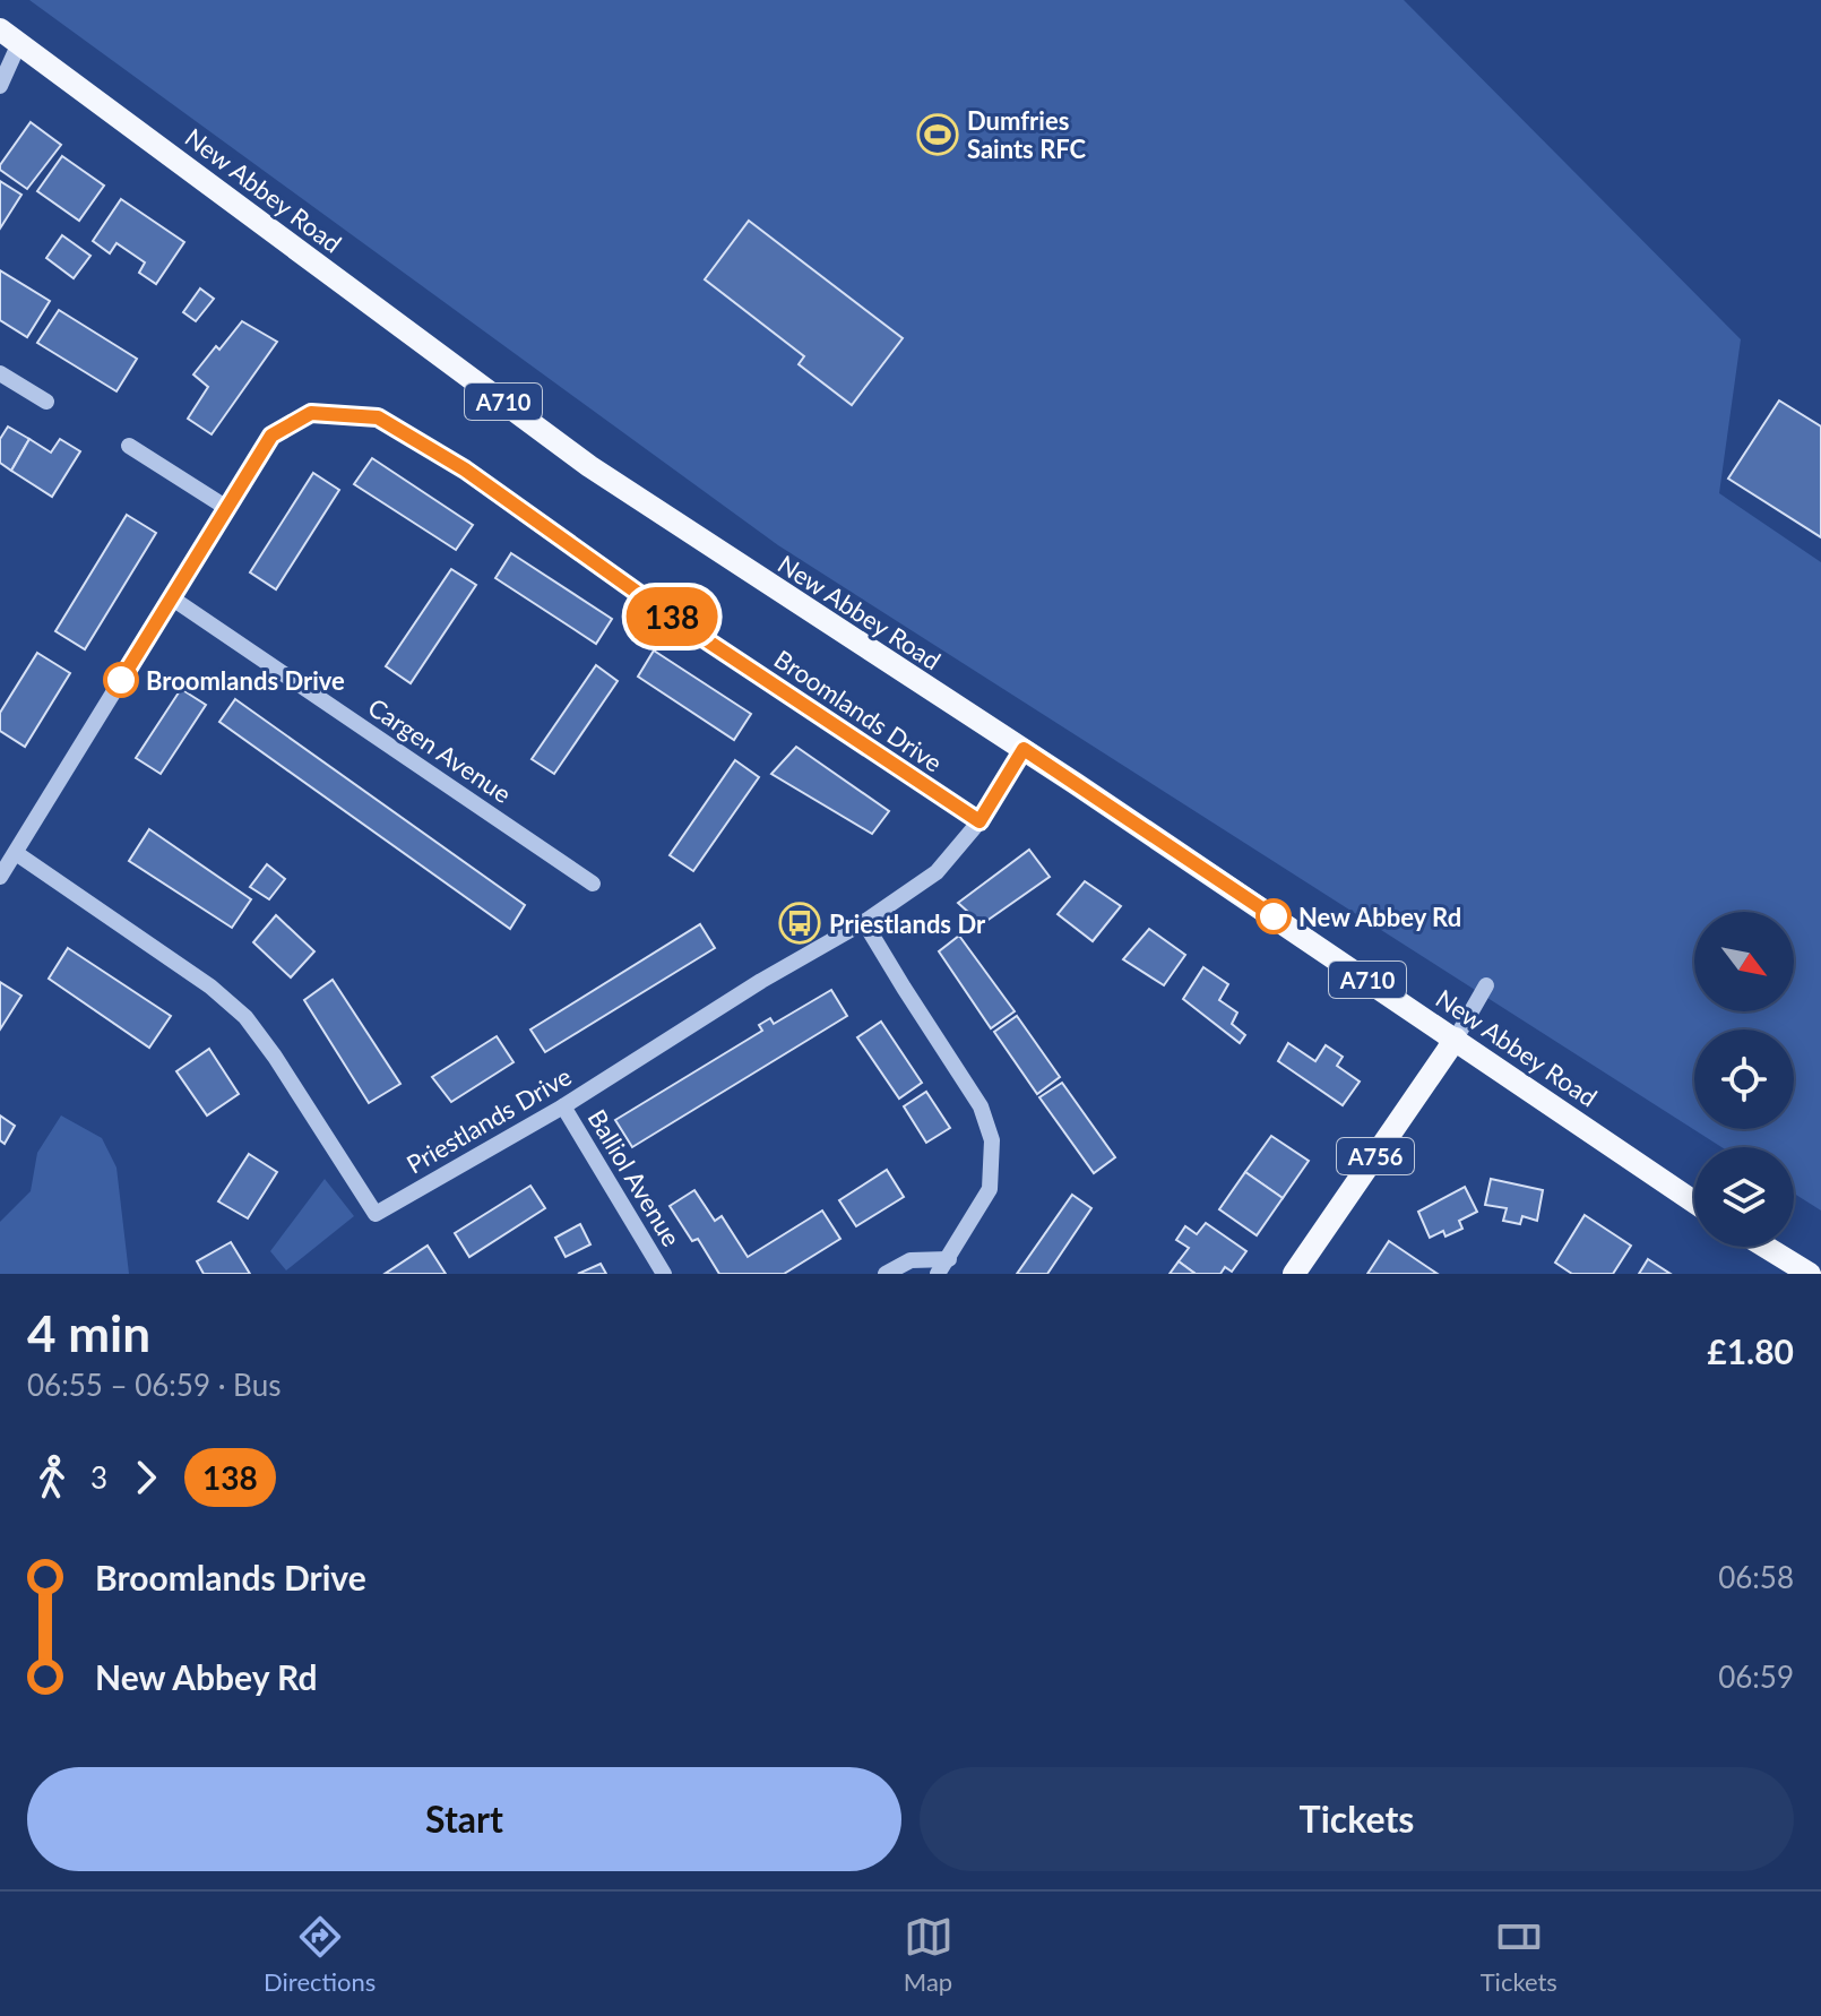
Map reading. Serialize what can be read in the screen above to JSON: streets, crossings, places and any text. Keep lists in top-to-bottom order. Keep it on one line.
{"streets":{"main road":["New Abbey Road","A710","A756"],"street":["Broomlands Drive","Cargen Avenue","Priestlands Drive","Balliol Avenue"]},"crossings":[["New Abbey Road","Priestlands Drive"],["New Abbey Road","A756"],["Broomlands Drive","Cargen Avenue"],["Broomlands Drive","Priestlands Drive"],["Priestlands Drive","Balliol Avenue"]],"places":{"sports":["Dumfries Saints RFC"],"other":["Broomlands Drive","New Abbey Rd"],"bus stop":["Priestlands Dr"]},"lines":["bus line 138"],"north":"bottom right","page":{"on_map":"138","heading":["4 min","06:55 – 06:59 · Bus","£1.80"],"legs":["3","138"],"list":[{"name":"Broomlands Drive","value":"06:58"},{"name":"New Abbey Rd","value":"06:59"}],"buttons":["Start","Tickets"],"tabs":["Directions","Map","Tickets"]}}
